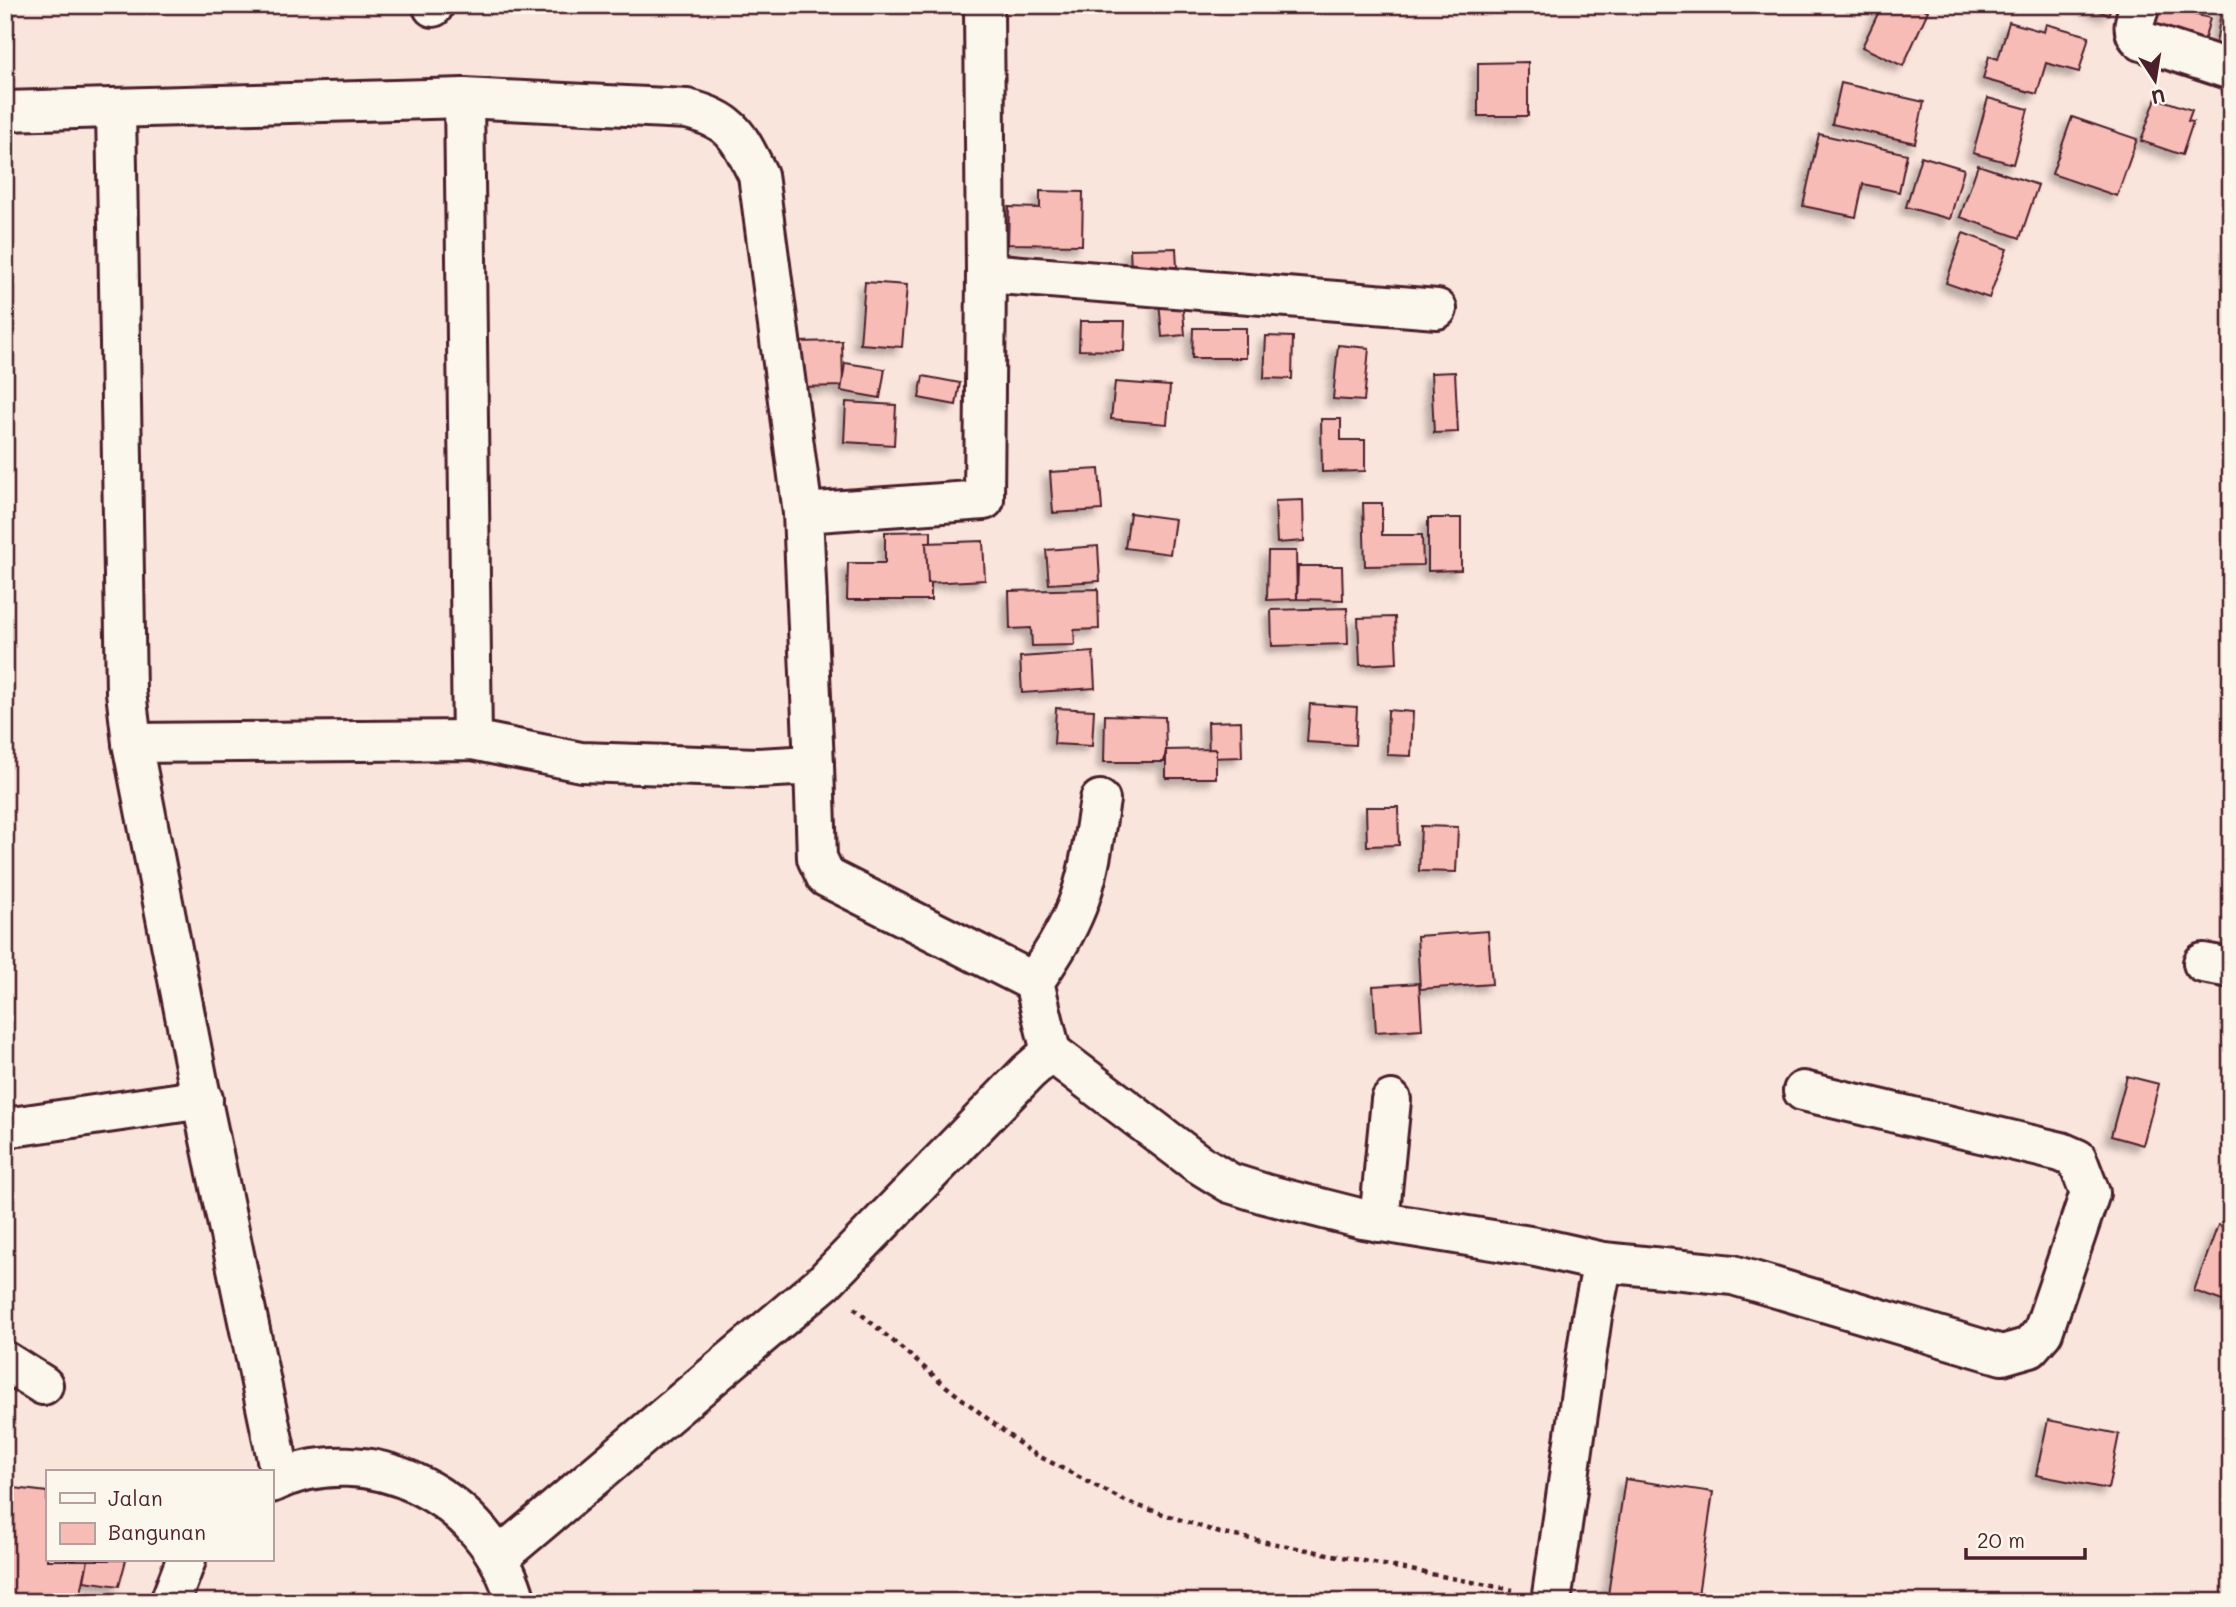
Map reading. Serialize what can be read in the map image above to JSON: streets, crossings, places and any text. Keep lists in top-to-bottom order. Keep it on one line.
{"legend":["Jalan","Bangunan"],"scale_bar":"20 m","north":"bottom"}
